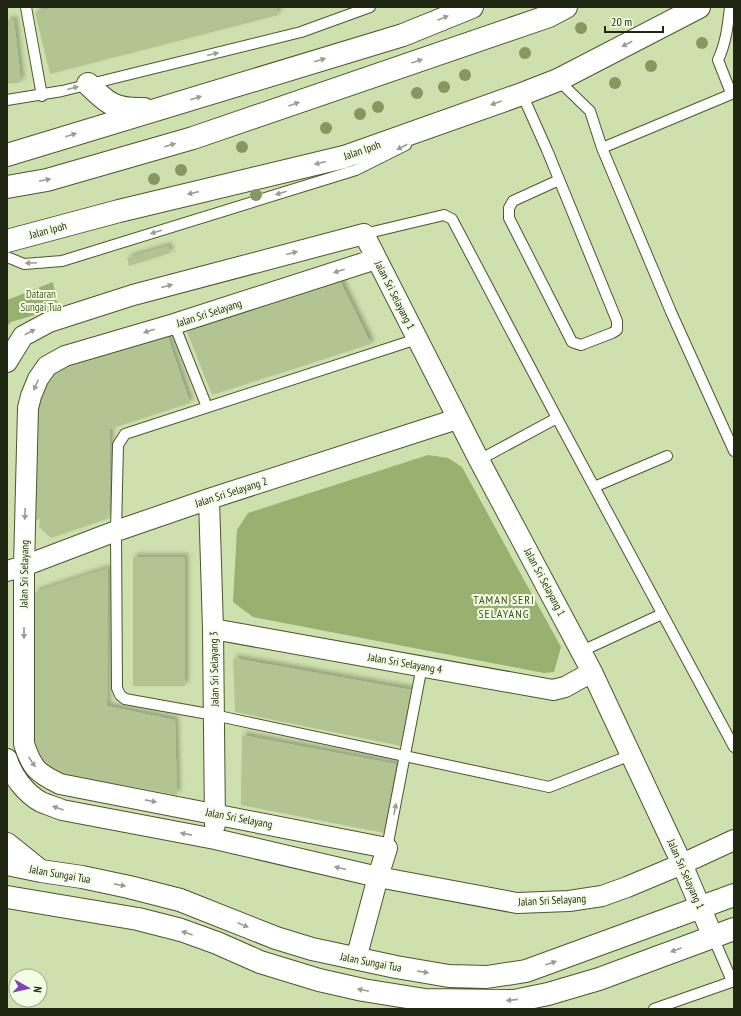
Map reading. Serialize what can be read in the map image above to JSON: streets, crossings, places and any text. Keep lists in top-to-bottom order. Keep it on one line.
{"streets":{"main road":["Jalan Ipoh","Jalan Sungai Tua"],"street":["Jalan Sri Selayang 1","Jalan Sri Selayang","Jalan Sri Selayang 2","Jalan Sri Selayang 4","Jalan Sri Selayang 3"]},"crossings":[["Jalan Sri Selayang 1","Jalan Sri Selayang"],["Jalan Sri Selayang 1","Jalan Sri Selayang 2"],["Jalan Sri Selayang 1","Jalan Sri Selayang 4"],["Jalan Sri Selayang 1","Jalan Sungai Tua"],["Jalan Sri Selayang","Jalan Sri Selayang 2"],["Jalan Sri Selayang","Jalan Sri Selayang 3"],["Jalan Sri Selayang 2","Jalan Sri Selayang 3"],["Jalan Sri Selayang 4","Jalan Sri Selayang 3"]],"districts":["TAMAN SERI SELAYANG"],"parks":["Dataran Sungai Tua"],"scale_bar":"20 m","north":"right"}
